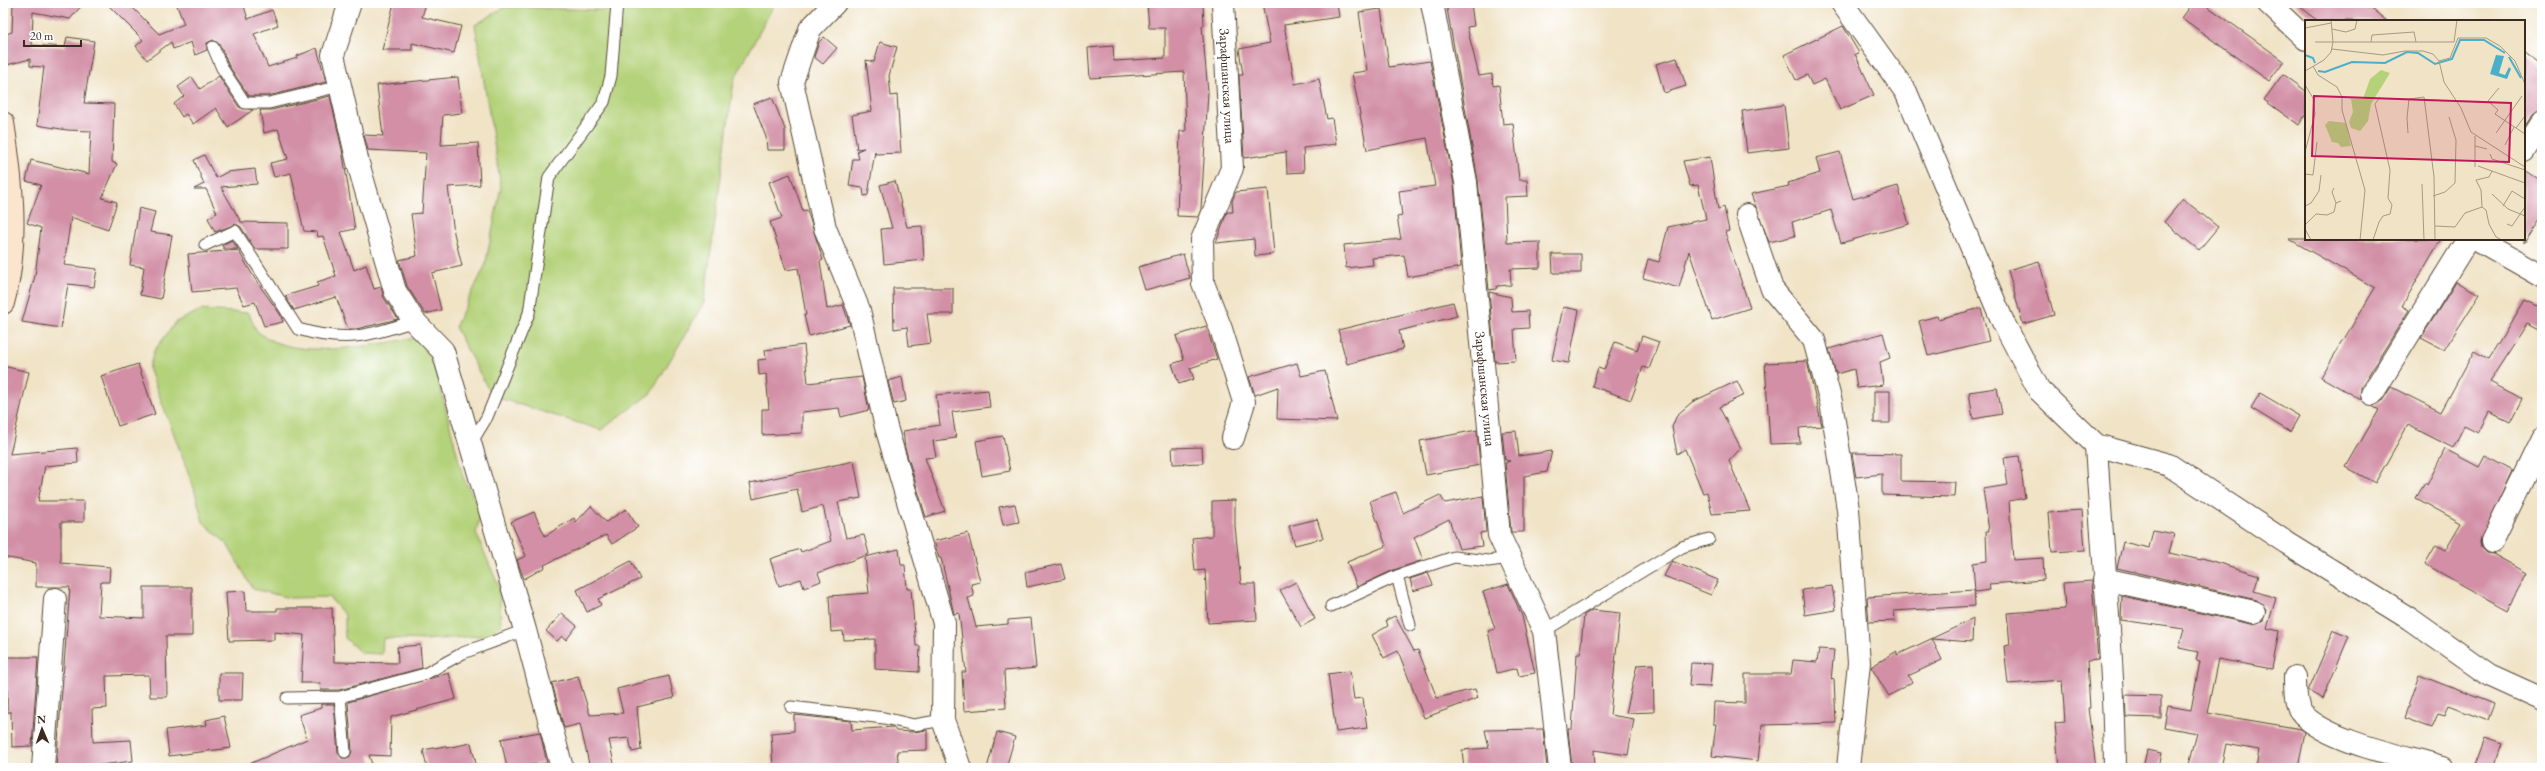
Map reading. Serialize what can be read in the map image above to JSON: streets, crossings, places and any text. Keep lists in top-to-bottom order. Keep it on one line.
{"streets":{"street":["Зарафшанская улица"]},"scale_bar":"20 m","north":"top"}
